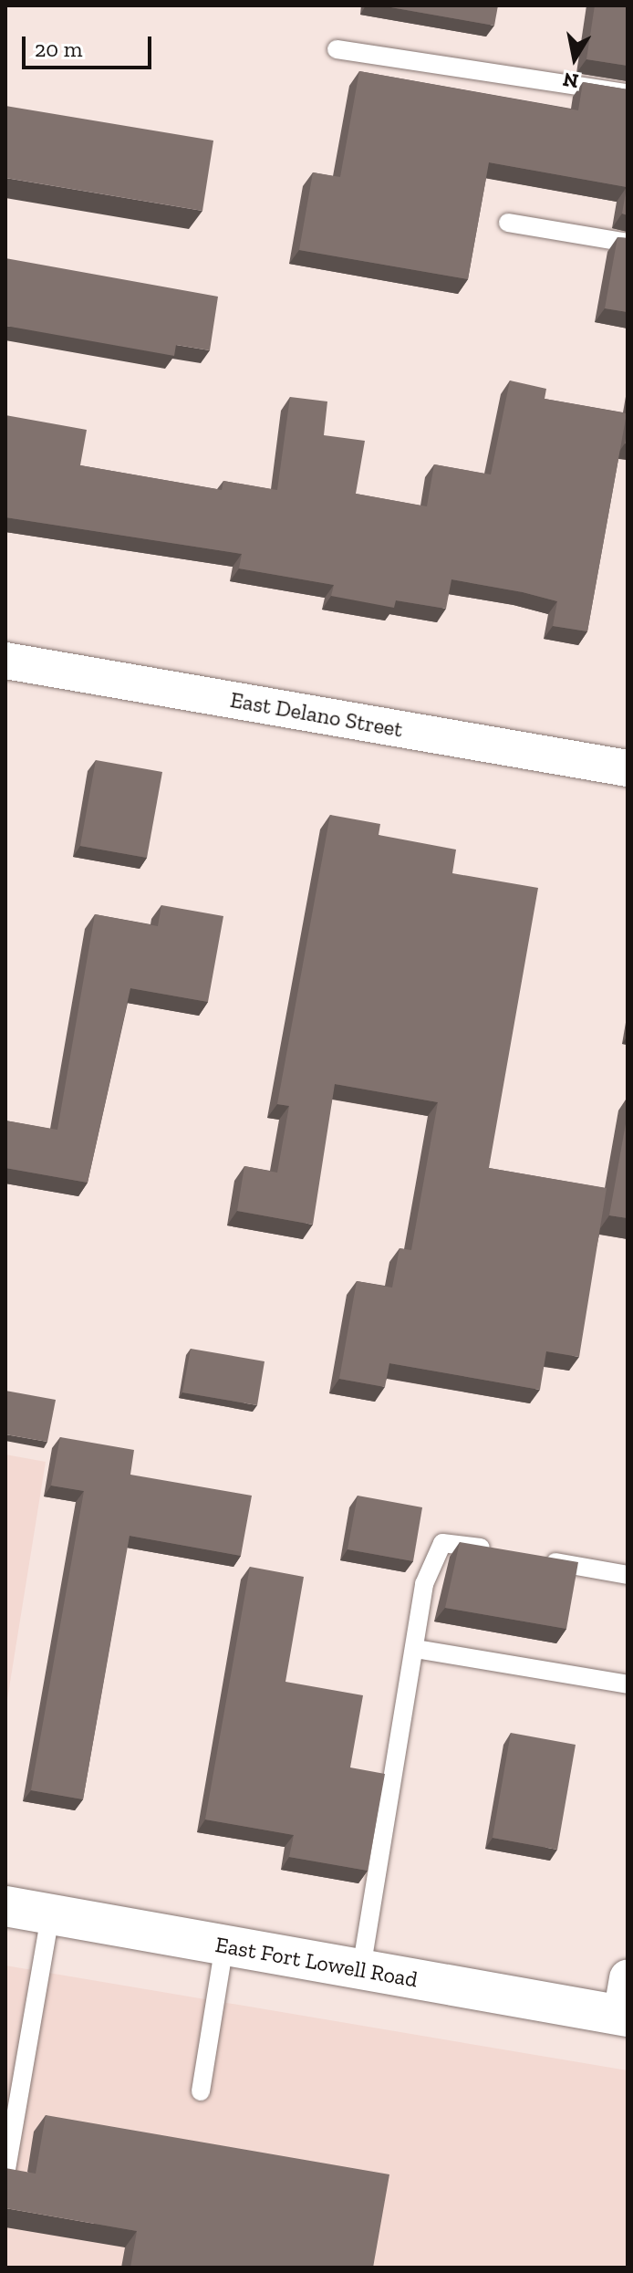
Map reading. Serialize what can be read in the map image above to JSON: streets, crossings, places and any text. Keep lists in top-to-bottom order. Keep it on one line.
{"streets":{"main road":["East Fort Lowell Road"],"street":["East Delano Street"]},"scale_bar":"20 m","north":"bottom"}
